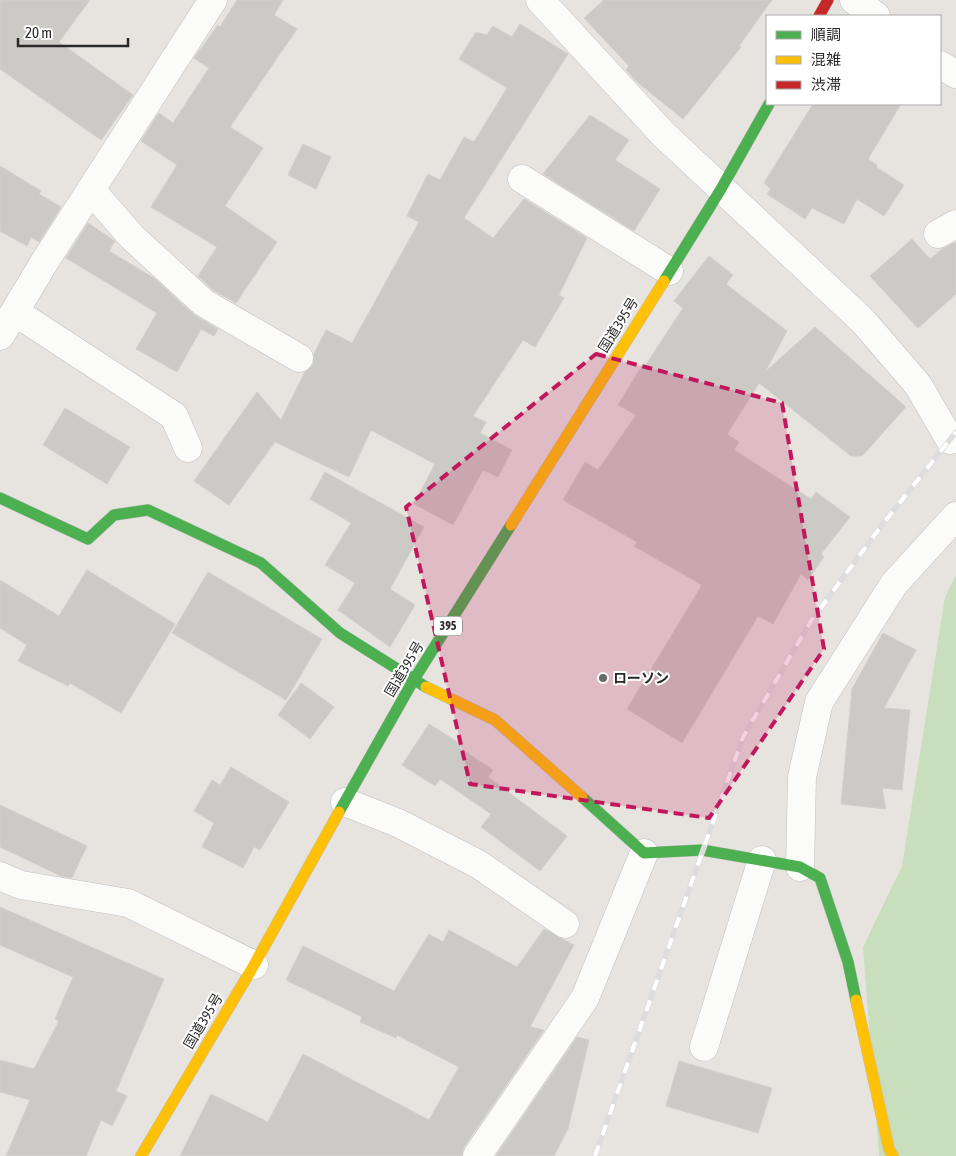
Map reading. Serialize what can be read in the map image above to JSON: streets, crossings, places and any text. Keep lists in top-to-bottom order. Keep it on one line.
{"streets":{"main road":["国道395号","395"]},"places":["ローソン"],"legend":["順調","混雑","渋滞"],"scale_bar":"20 m"}
